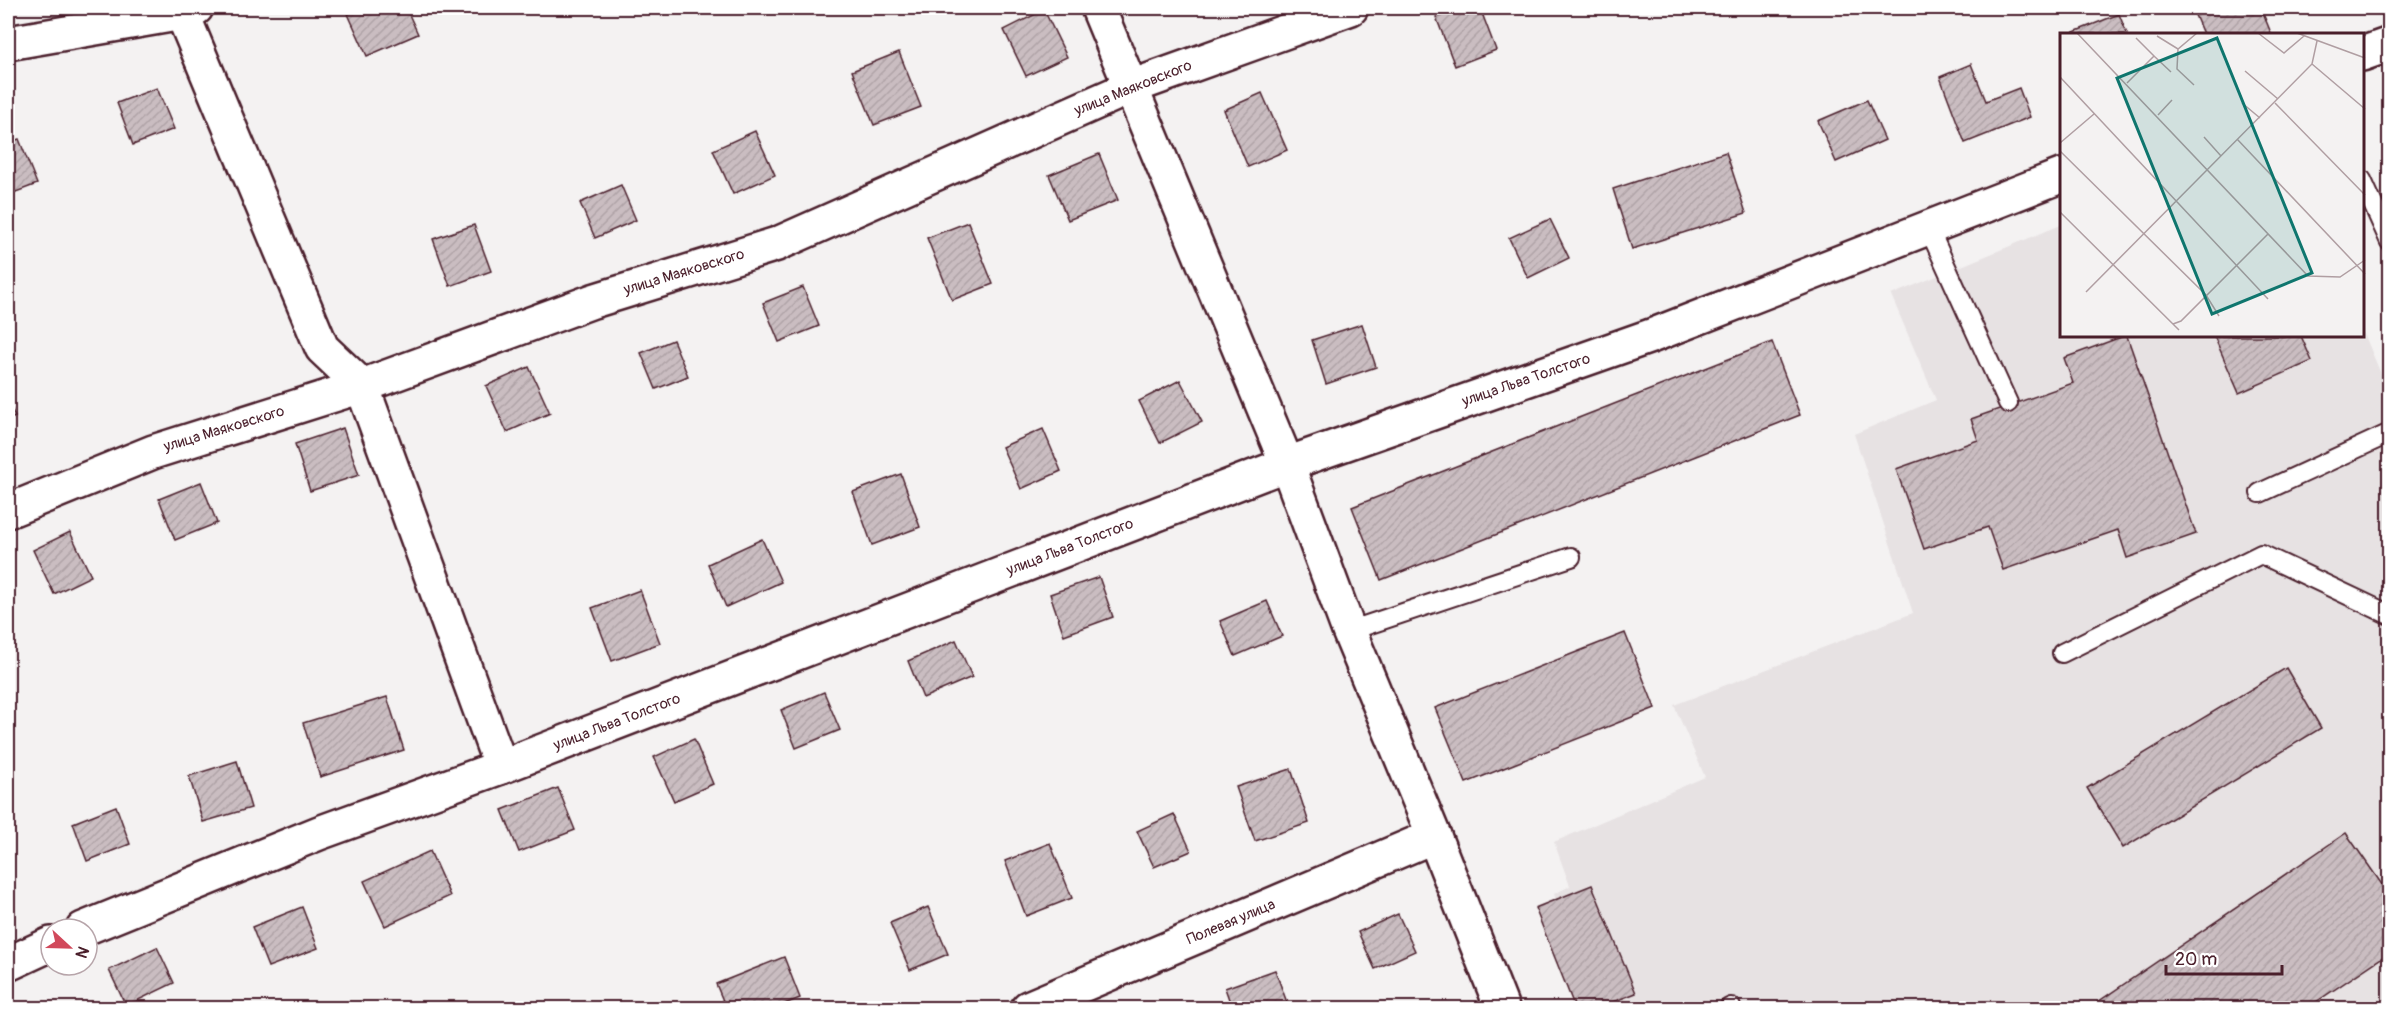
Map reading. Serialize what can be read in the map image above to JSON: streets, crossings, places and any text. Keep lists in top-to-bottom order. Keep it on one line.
{"streets":{"street":["улица Маяковского","улица Льва Толстого","Полевая улица"]},"scale_bar":"20 m","north":"right"}
